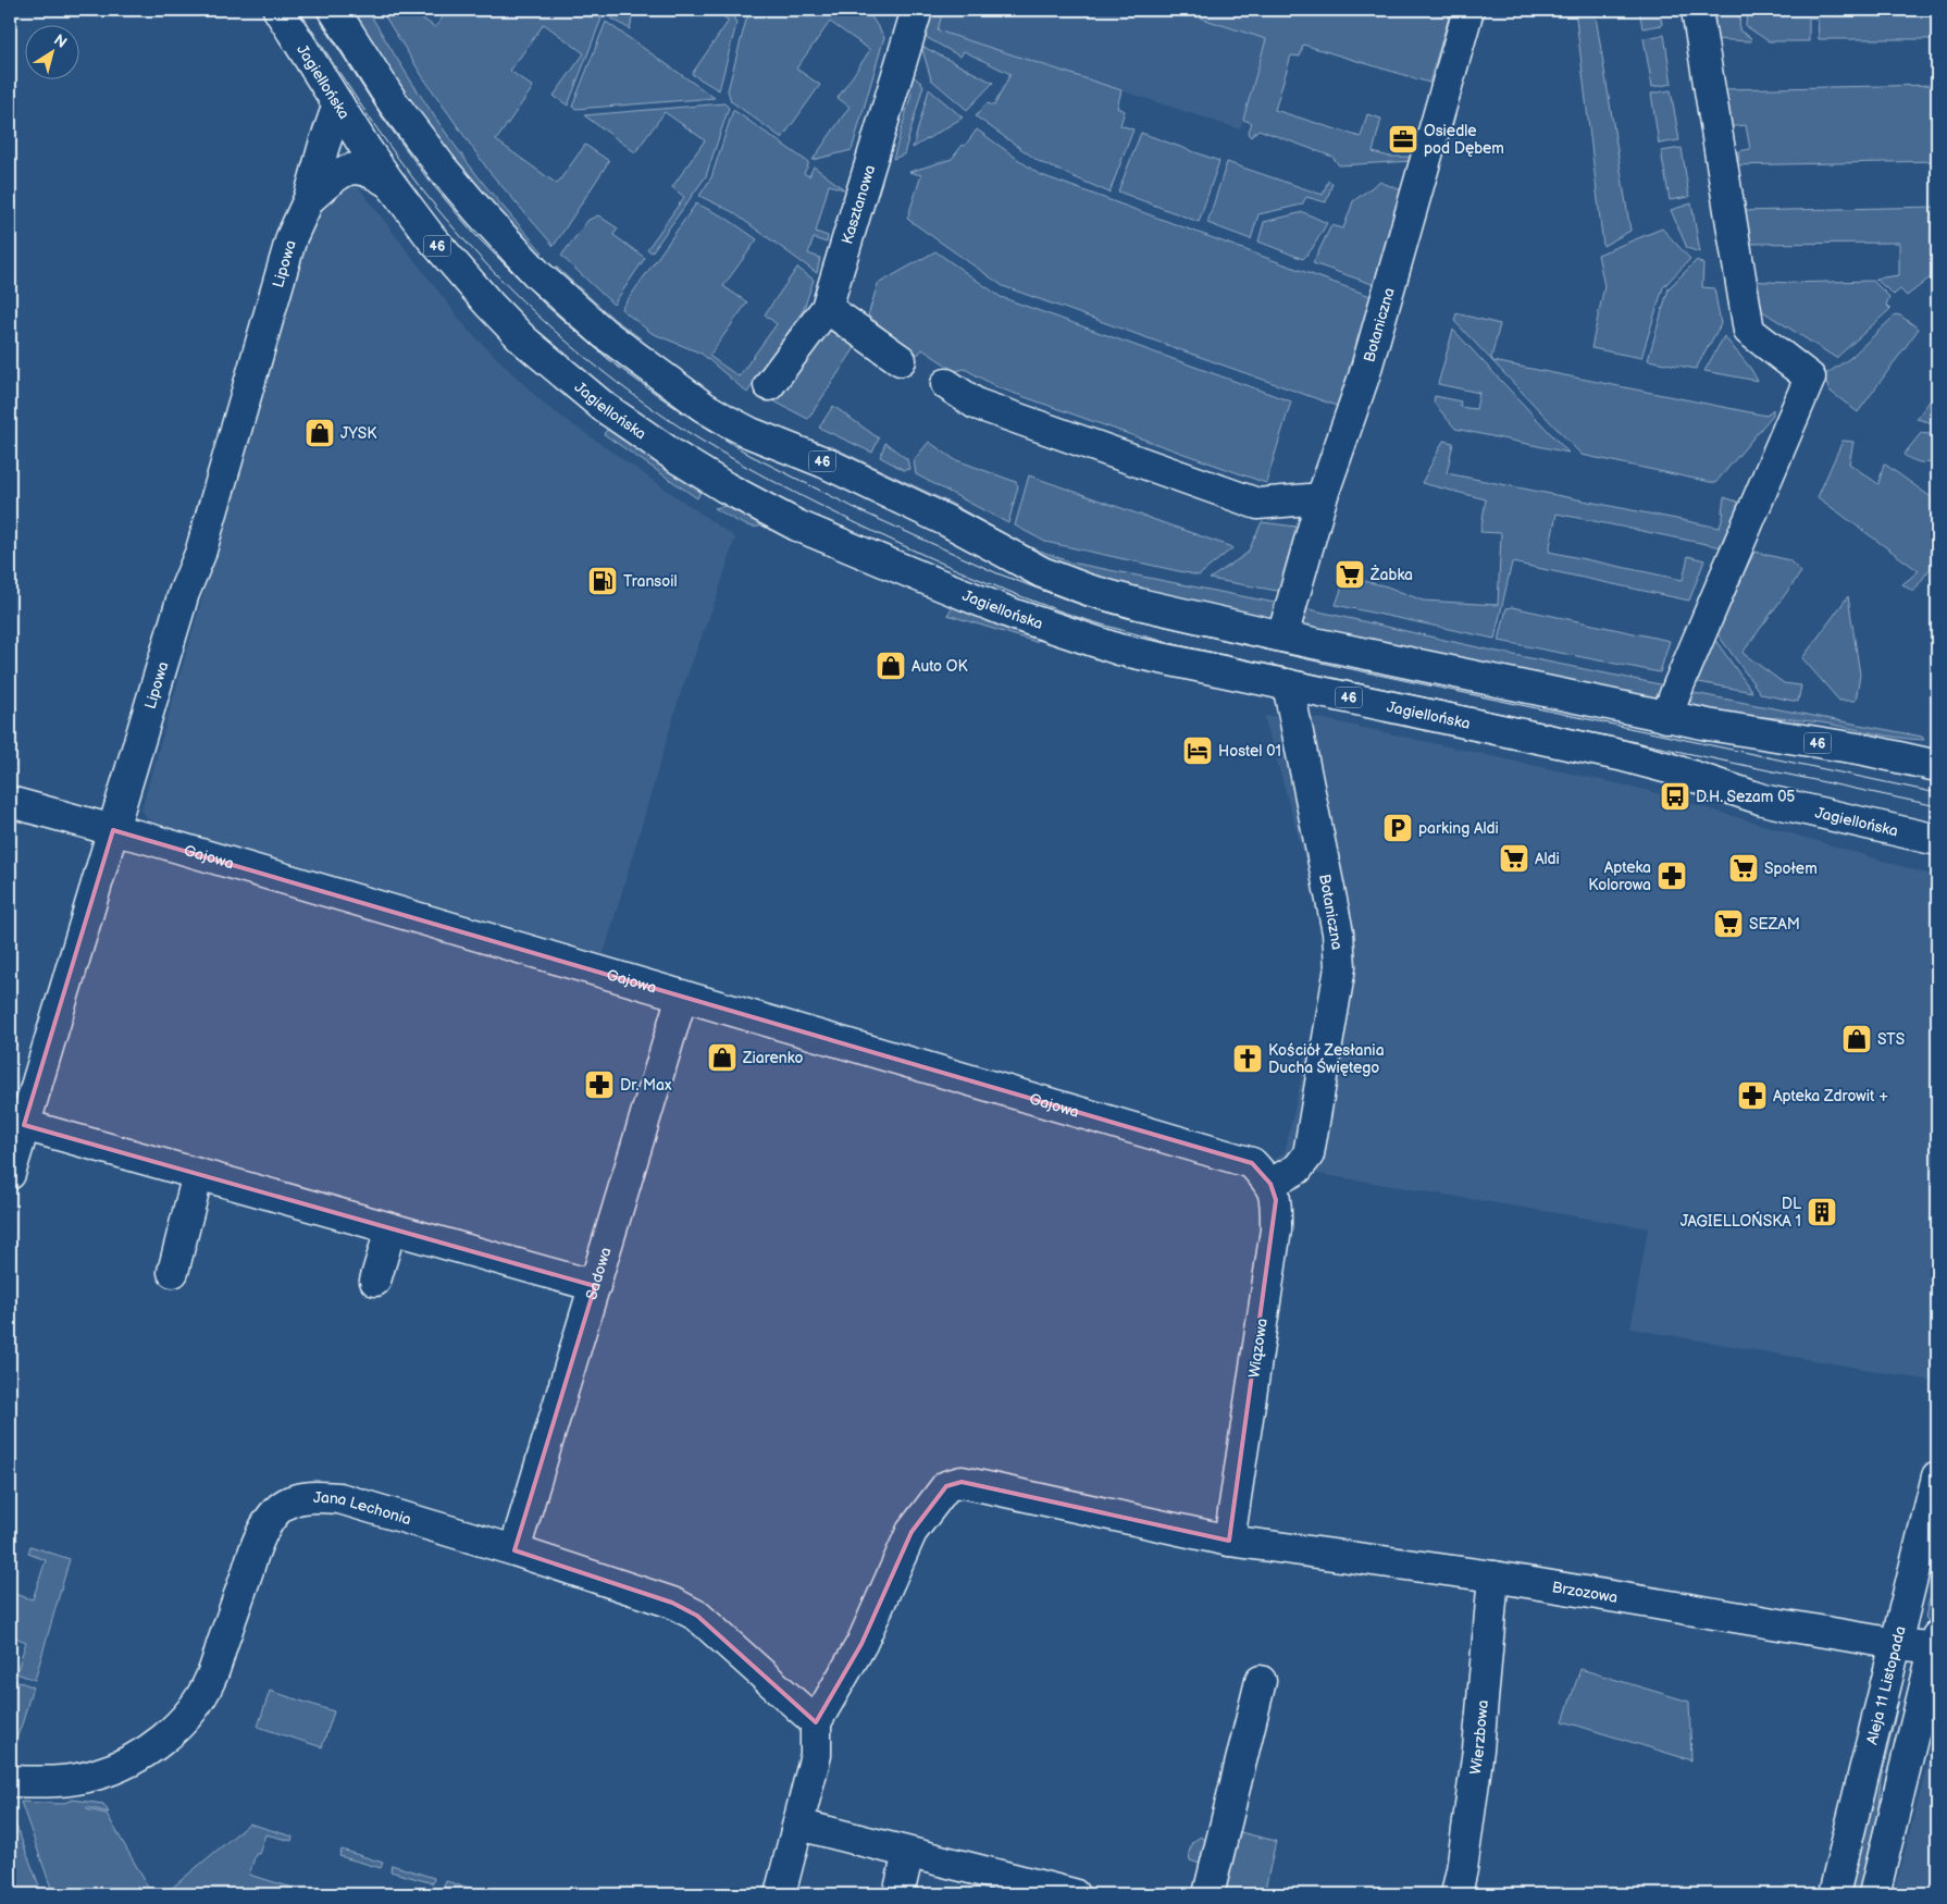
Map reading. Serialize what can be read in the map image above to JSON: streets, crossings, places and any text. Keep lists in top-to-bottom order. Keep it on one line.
{"streets":{"street":["Jagiellońska","Kasztanowa","46","Lipowa","Botaniczna","Gajowa","Sadowa","Wiązowa","Jana Lechonia","Brzozowa","Aleja 11 Listopada","Wierzbowa"]},"crossings":[["Jagiellońska","Lipowa"],["Jagiellońska","Botaniczna"],["46","Botaniczna"],["Lipowa","Gajowa"],["Botaniczna","Gajowa"],["Botaniczna","Wiązowa"],["Gajowa","Sadowa"],["Gajowa","Wiązowa"],["Sadowa","Jana Lechonia"],["Wiązowa","Brzozowa"],["Jana Lechonia","Brzozowa"],["Brzozowa","Aleja 11 Listopada"],["Brzozowa","Wierzbowa"]],"places":{"office":["Osiedle pod Dębem"],"shop":["JYSK","Auto OK","STS","Ziarenko"],"supermarket":["Żabka","Aldi","Społem","SEZAM"],"fuel station":["Transoil"],"hotel":["Hostel 01"],"bus stop":["D.H. Sezam 05"],"parking":["parking Aldi"],"pharmacy":["Apteka Kolorowa","Dr. Max","Apteka Zdrowit +"],"church":["Kościół Zesłania Ducha Świętego"],"building":["DL JAGIELLOŃSKA 1"]},"north":"top right"}
